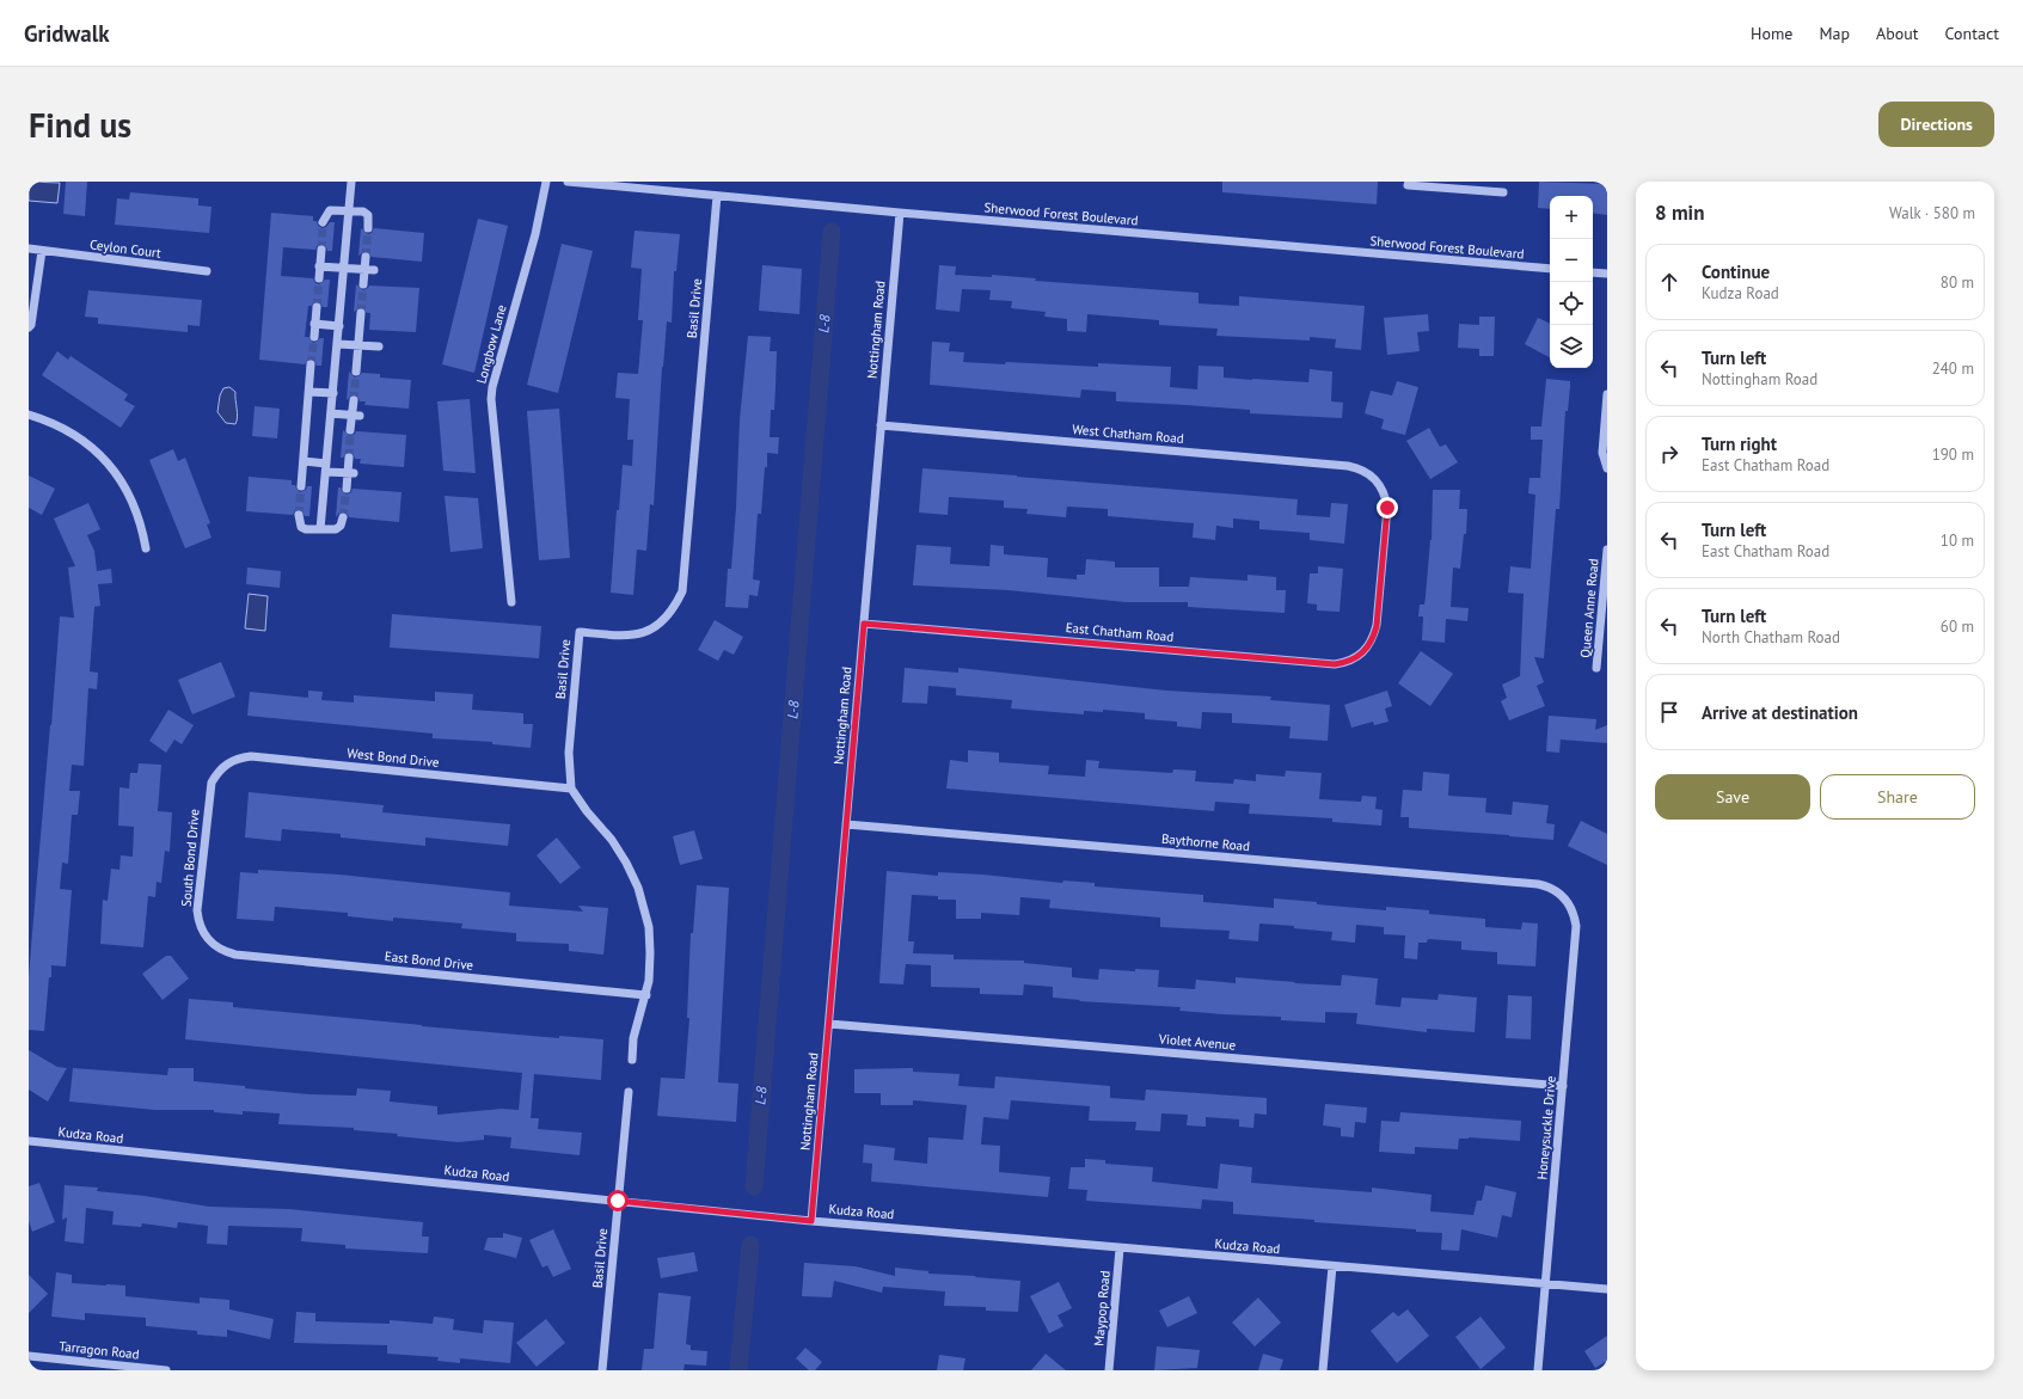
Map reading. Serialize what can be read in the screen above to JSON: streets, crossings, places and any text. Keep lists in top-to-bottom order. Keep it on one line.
{"streets":{"street":["Sherwood Forest Boulevard","Ceylon Court","Basil Drive","Nottingham Road","Longbow Lane","West Chatham Road","Queen Anne Road","East Chatham Road","West Bond Drive","Baythorne Road","South Bond Drive","East Bond Drive","Violet Avenue","Honeysuckle Drive","Kudza Road","Maypop Road","Tarragon Road"]},"crossings":[["Sherwood Forest Boulevard","Basil Drive"],["Sherwood Forest Boulevard","Nottingham Road"],["Basil Drive","West Bond Drive"],["Basil Drive","Kudza Road"],["Nottingham Road","West Chatham Road"],["Nottingham Road","East Chatham Road"],["Nottingham Road","Baythorne Road"],["Nottingham Road","Violet Avenue"],["Nottingham Road","Kudza Road"],["West Chatham Road","East Chatham Road"],["West Bond Drive","South Bond Drive"],["Baythorne Road","Honeysuckle Drive"],["South Bond Drive","East Bond Drive"],["Violet Avenue","Honeysuckle Drive"],["Honeysuckle Drive","Kudza Road"],["Kudza Road","Maypop Road"]],"water":["L-8"],"page":{"header":"Gridwalk","nav":["Home","Map","About","Contact"],"buttons":["Directions",["Save","Share"]],"title":"Find us","heading":["8 min","Walk · 580 m"],"map_buttons":["+","−"],"list":[["Continue","Kudza Road","80 m"],["Turn left","Nottingham Road","240 m"],["Turn right","East Chatham Road","190 m"],["Turn left","East Chatham Road","10 m"],["Turn left","North Chatham Road","60 m"],"Arrive at destination"]}}
